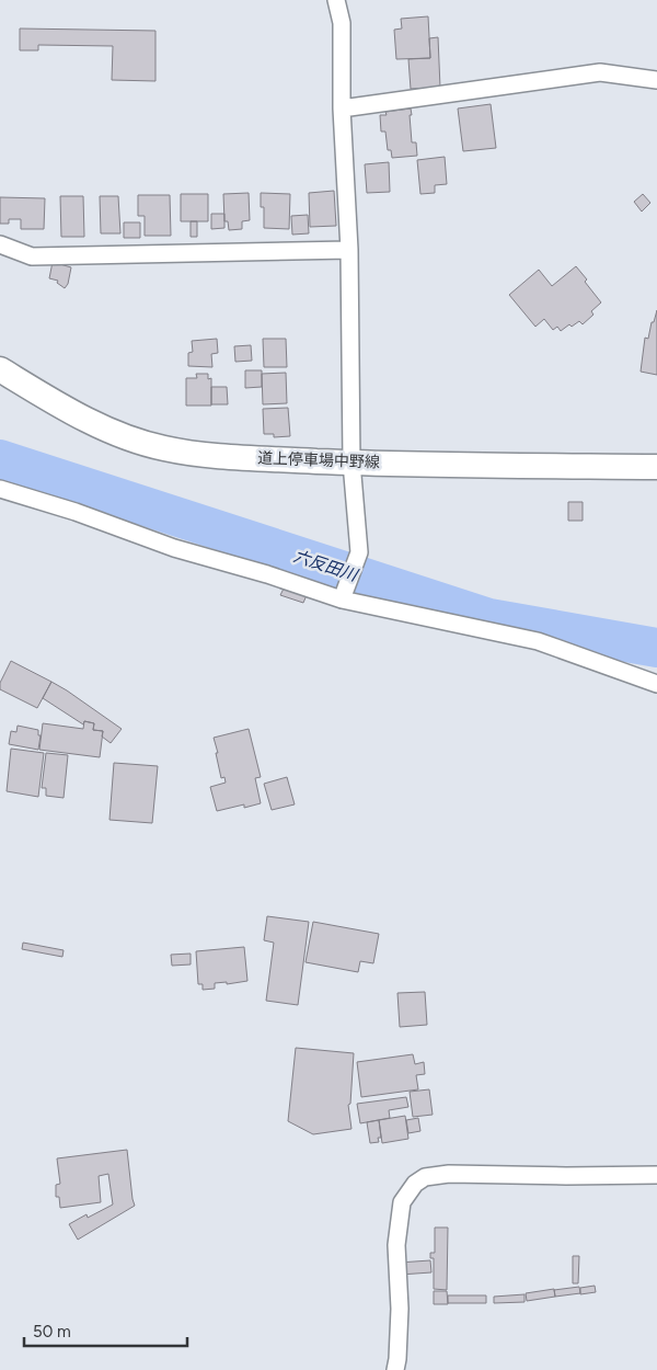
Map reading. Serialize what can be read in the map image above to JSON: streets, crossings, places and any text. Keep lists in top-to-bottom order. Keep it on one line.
{"streets":{"main road":["道上停車場中野線"]},"water":["六反田川"],"scale_bar":"50 m"}
